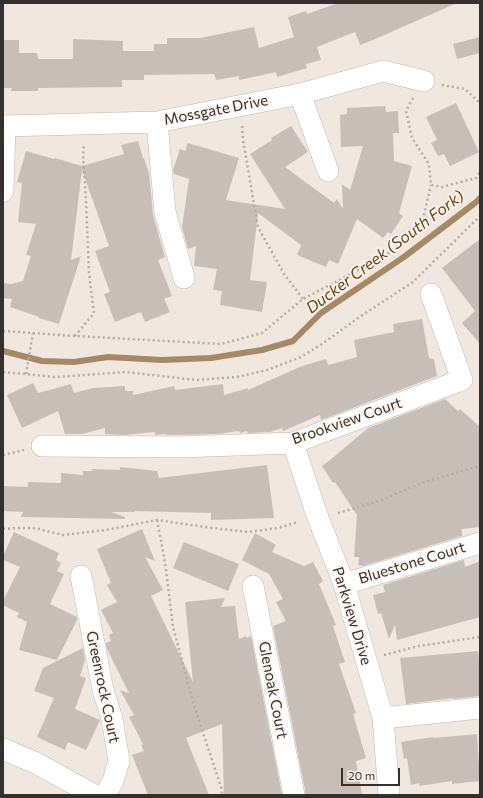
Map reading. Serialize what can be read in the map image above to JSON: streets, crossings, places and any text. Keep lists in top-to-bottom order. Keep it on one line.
{"streets":{"street":["Mossgate Drive","Brookview Court","Bluestone Court","Parkview Drive","Greenrock Court","Glenoak Court"]},"crossings":[["Brookview Court","Parkview Drive"],["Bluestone Court","Parkview Drive"]],"water":["Ducker Creek (South Fork)"],"scale_bar":"20 m"}
